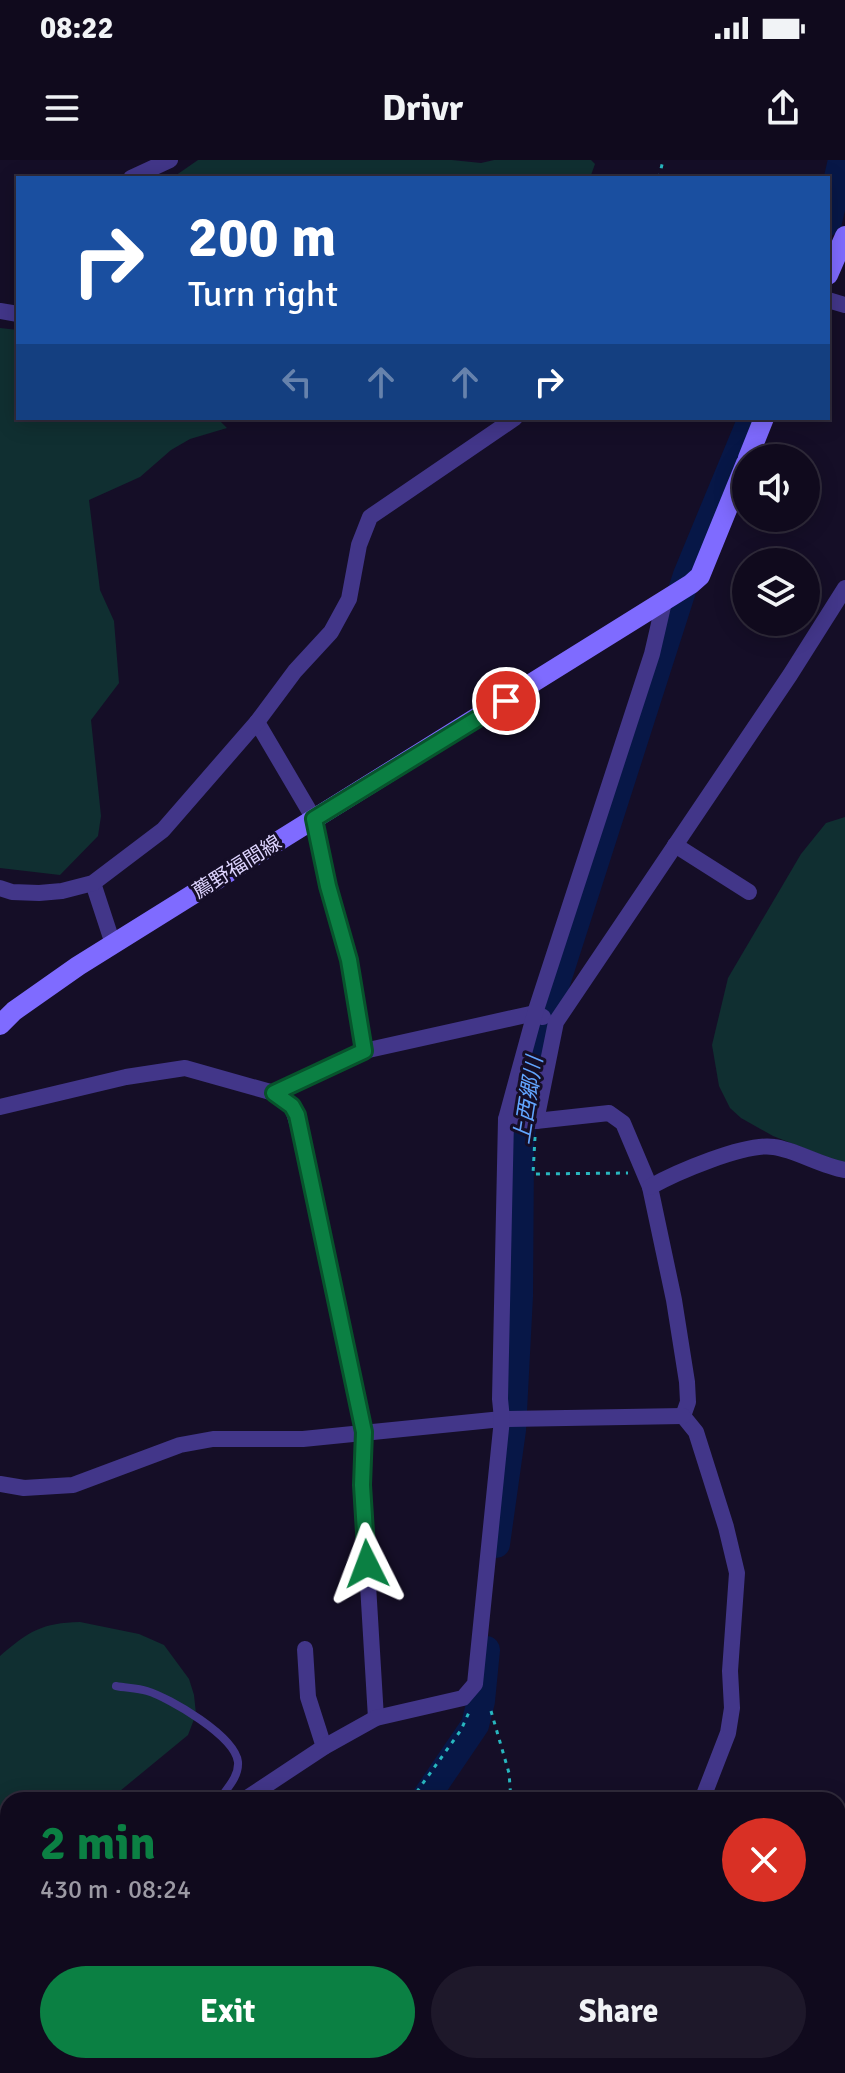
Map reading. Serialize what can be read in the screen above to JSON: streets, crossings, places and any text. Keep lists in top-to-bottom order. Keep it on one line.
{"streets":{"main road":["薦野福間線"]},"water":["上西郷川"],"page":{"status":"08:22","header":"Drivr","turn":["200 m","Turn right"],"heading":["2 min","430 m · 08:24"],"buttons":["Exit","Share"]}}
